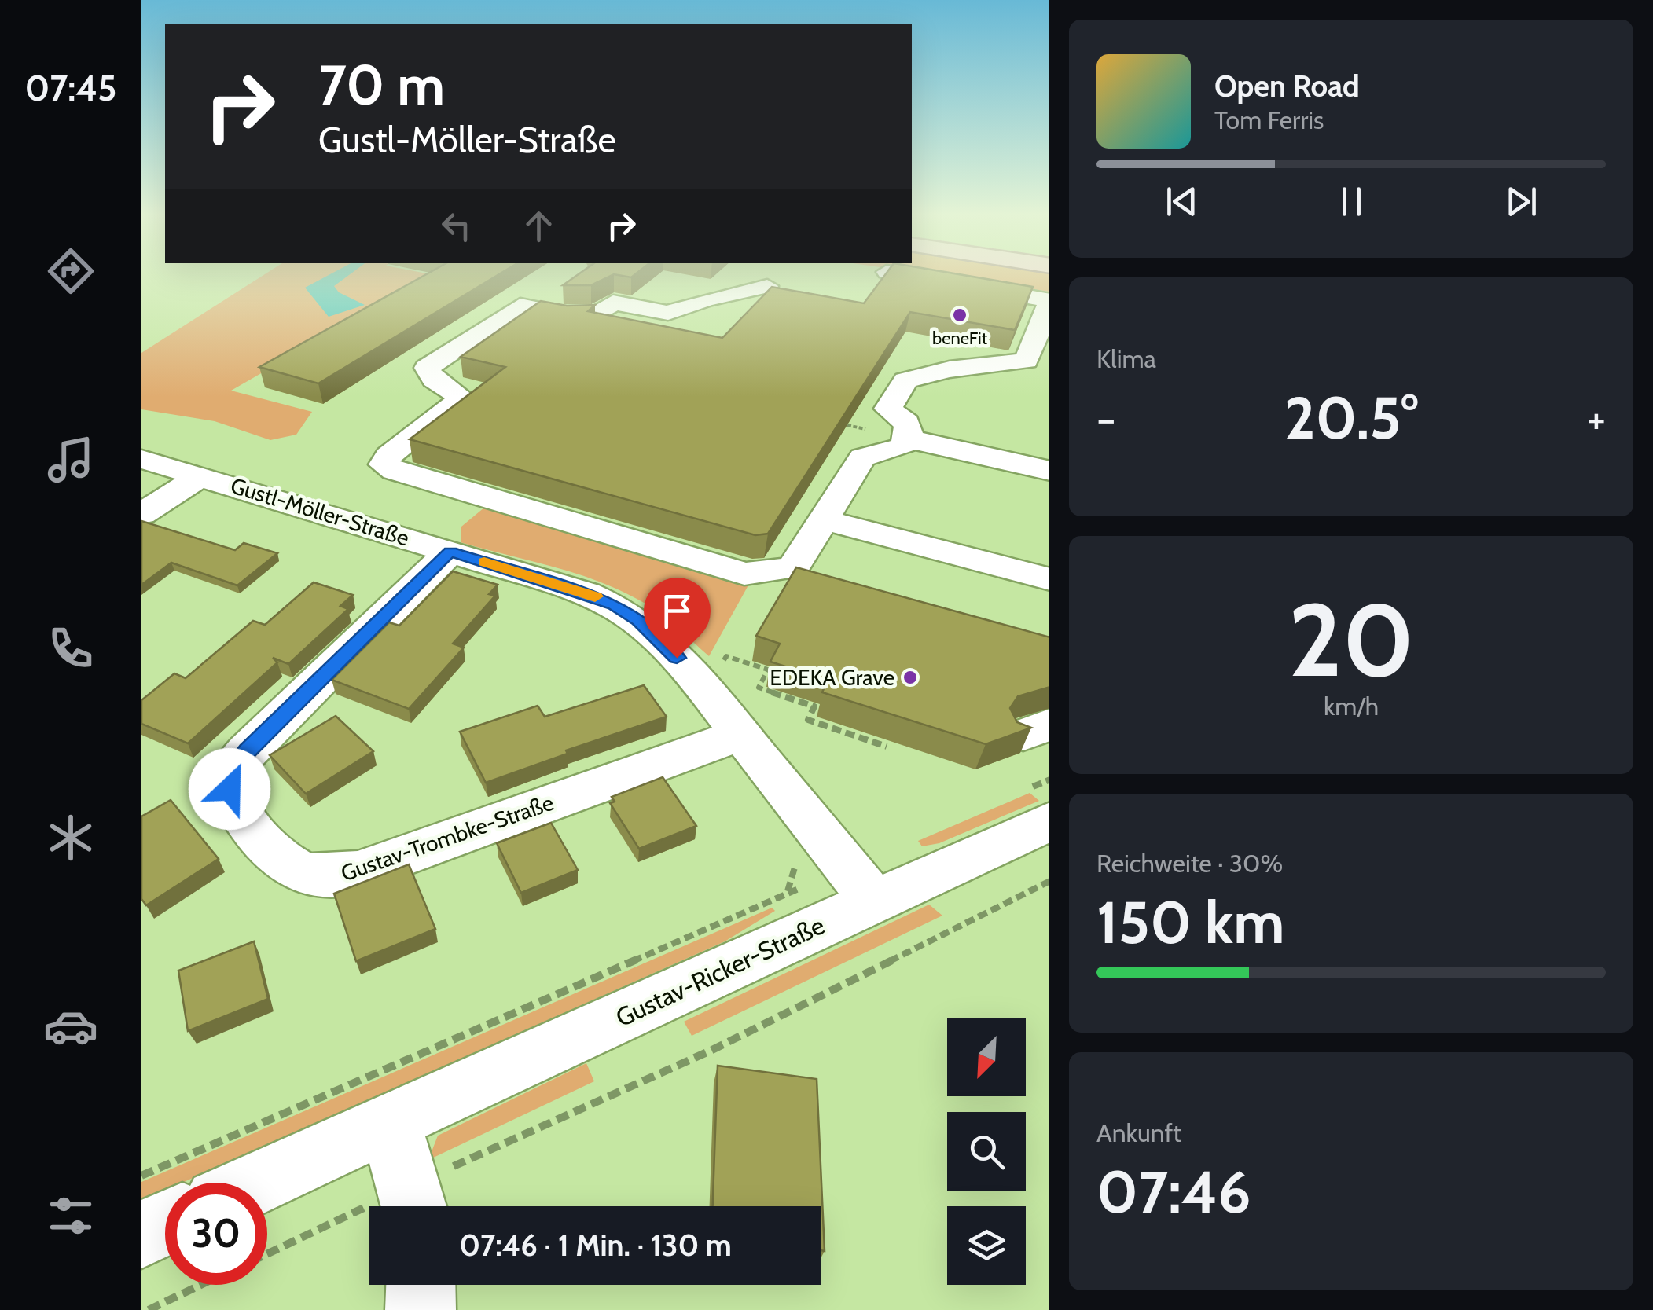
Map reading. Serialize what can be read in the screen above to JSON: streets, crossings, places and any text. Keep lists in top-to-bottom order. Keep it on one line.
{"streets":{"street":["Gustl-Möller-Straße","Gustav-Trombke-Straße","Gustav-Ricker-Straße"]},"crossings":[["Gustl-Möller-Straße","Gustav-Trombke-Straße"],["Gustl-Möller-Straße","Gustav-Ricker-Straße"]],"places":["beneFit","EDEKA Grave"],"north":"bottom left","page":{"tabs":"07:45","turn":["70 m","Gustl-Möller-Straße"],"song":["Open Road","Tom Ferris"],"tile":["Klima",["20","km/h"],["Reichweite · 30%","150 km"],["Ankunft","07:46"]],"heat":["−","20.5°","+"],"limit":"30","trip":"07:46 · 1 Min. · 130 m"}}
